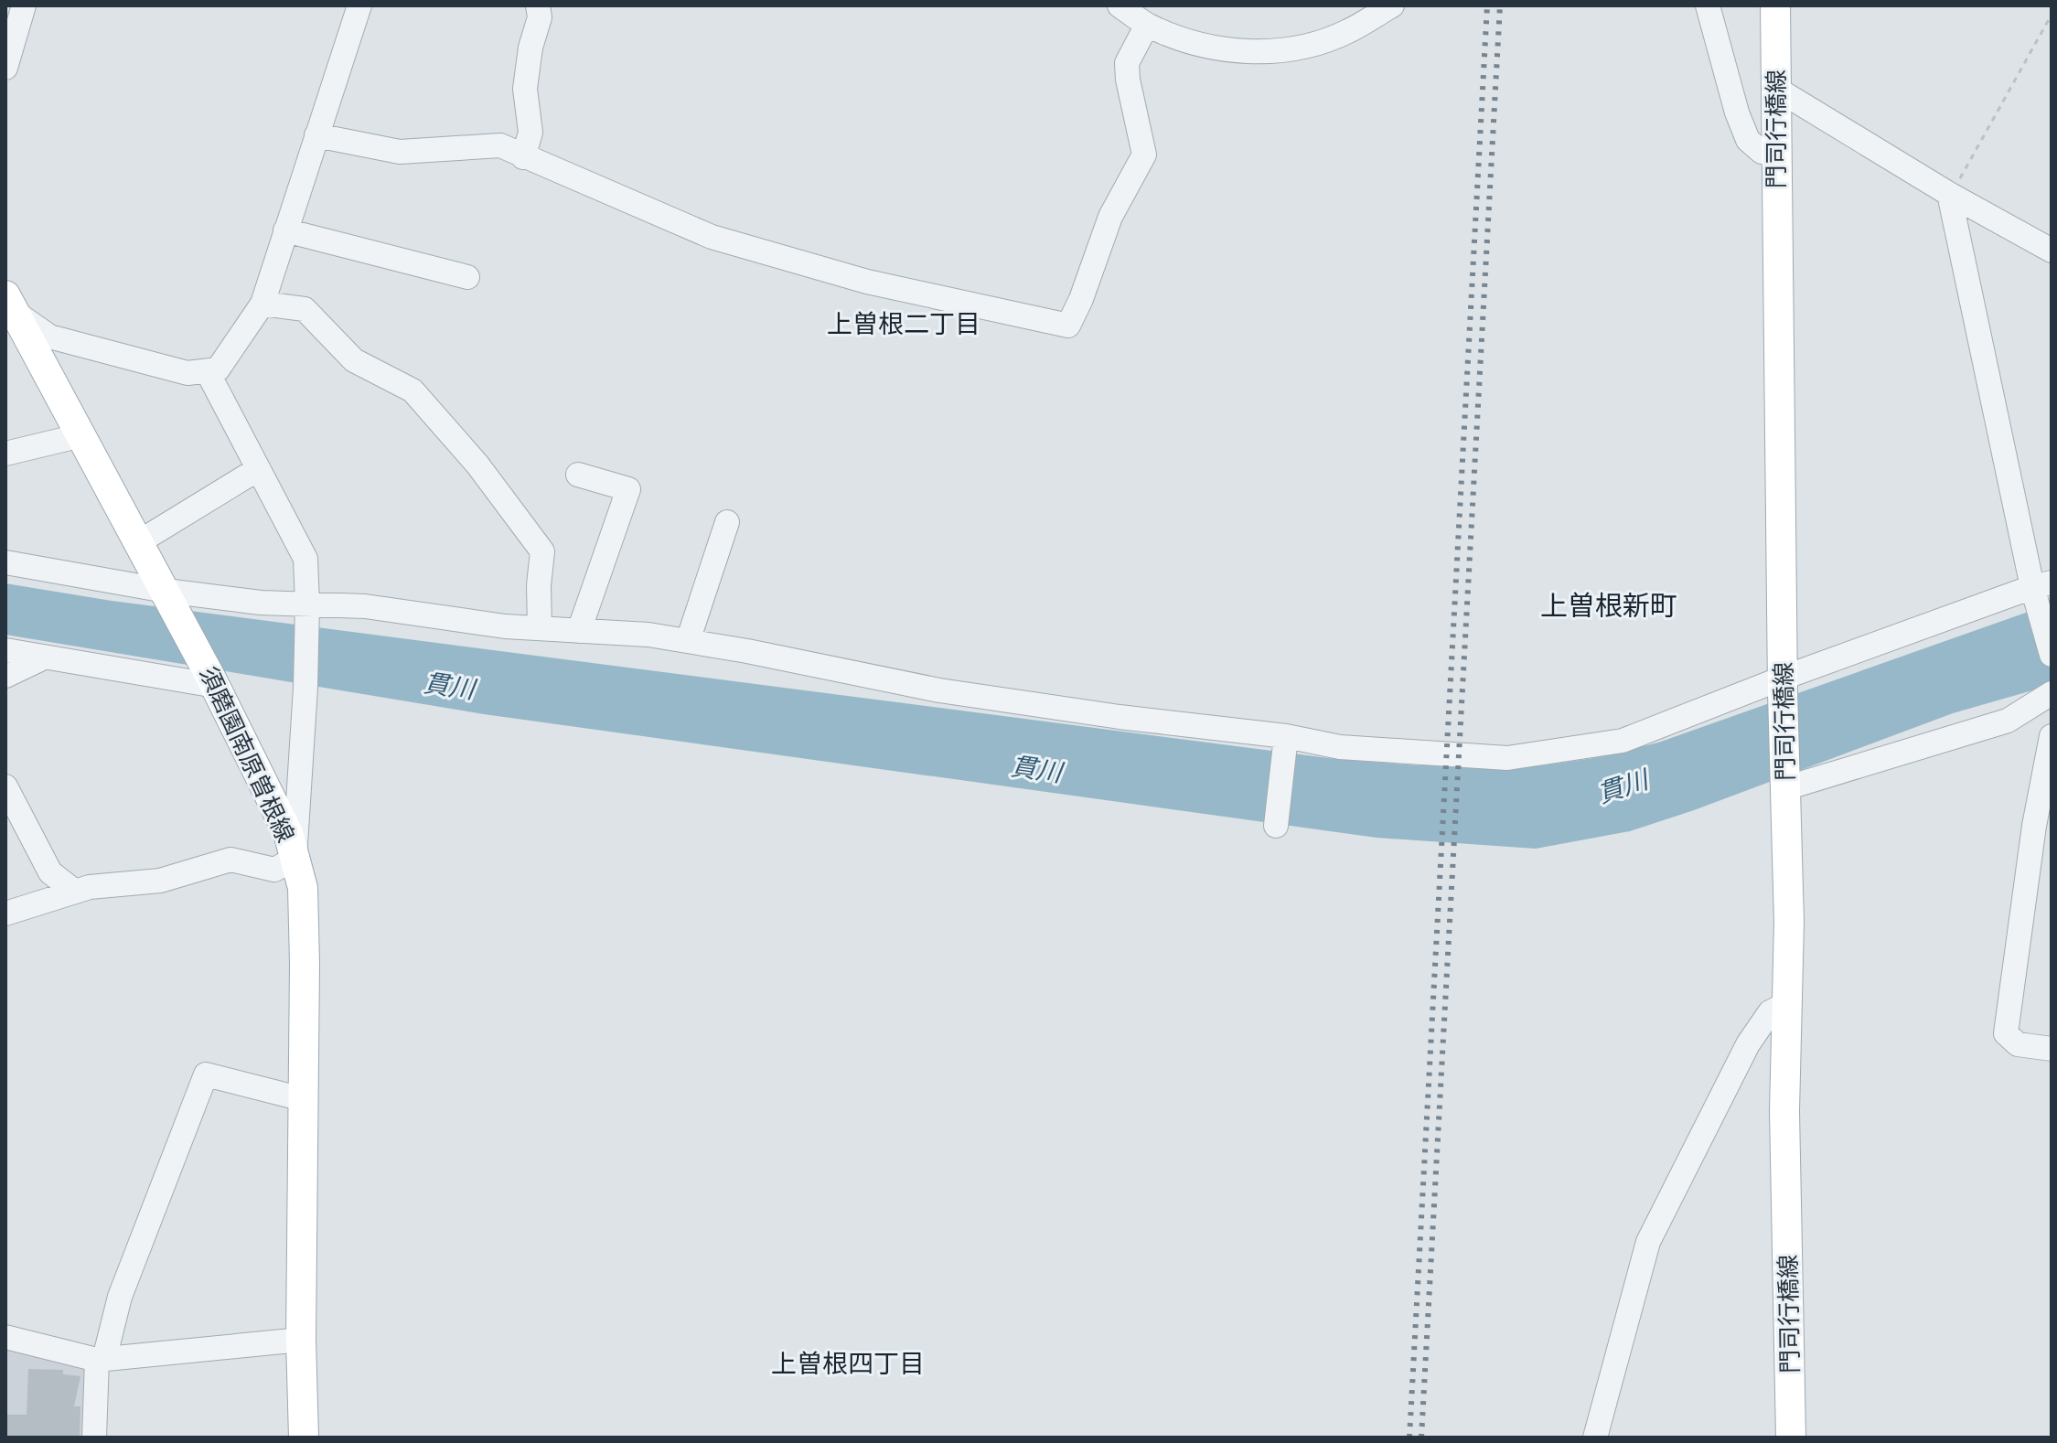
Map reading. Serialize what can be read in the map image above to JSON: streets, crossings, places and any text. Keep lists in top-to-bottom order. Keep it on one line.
{"streets":{"main road":["門司行橋線","須磨園南原曽根線"]},"districts":["上曽根二丁目","上曽根新町","上曽根四丁目"],"water":["貫川"]}
